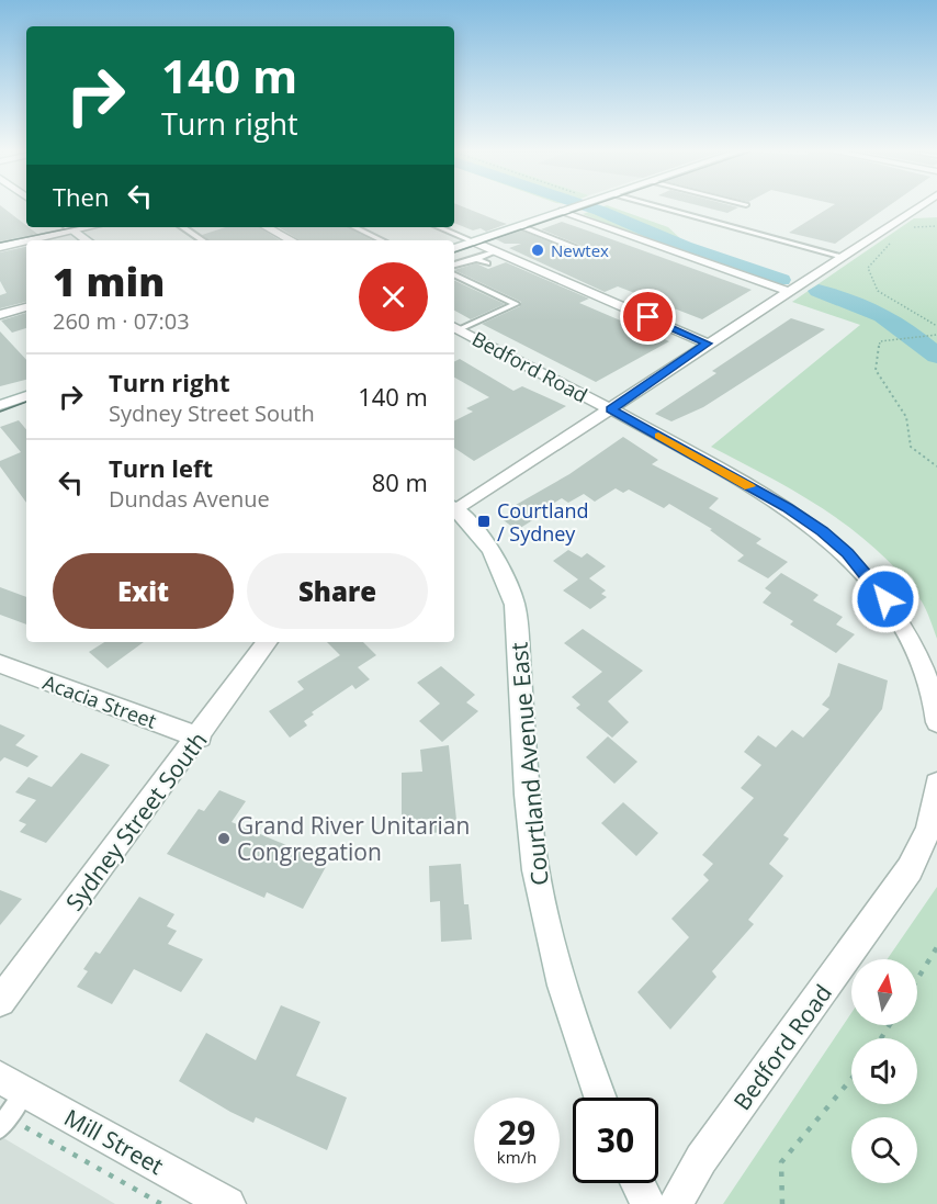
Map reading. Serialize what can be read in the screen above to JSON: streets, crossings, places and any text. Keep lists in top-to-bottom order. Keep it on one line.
{"streets":{"street":["Bedford Road","Acacia Street","Courtland Avenue East","Sydney Street South","Mill Street"]},"crossings":[["Acacia Street","Sydney Street South"]],"places":{"other":["Newtex","Grand River Unitarian Congregation"],"transit":["Courtland / Sydney"]},"north":"top","page":{"turn":["140 m","Turn right"],"then":"Then","heading":["1 min","260 m · 07:03"],"list":[{"name":"Turn right","note":"Sydney Street South","value":"140 m"},{"name":"Turn left","note":"Dundas Avenue","value":"80 m"}],"buttons":["Exit","Share"],"speed":"29 km/h","limit":"30"}}
